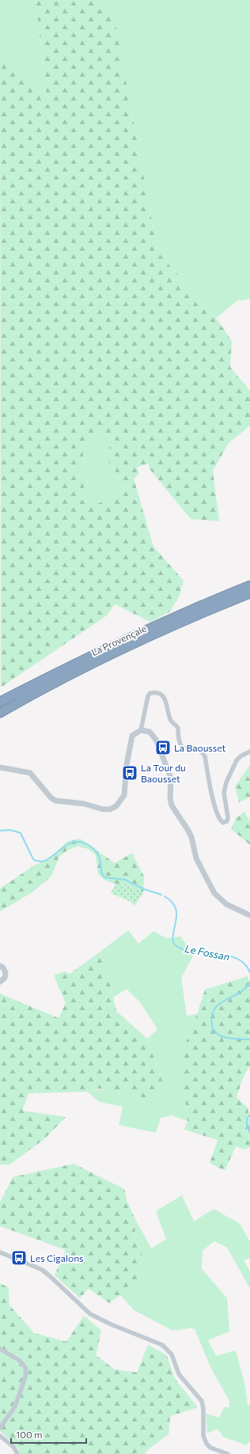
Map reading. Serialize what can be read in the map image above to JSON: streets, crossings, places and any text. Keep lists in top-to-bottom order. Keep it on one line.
{"streets":{"highway":["La Provençale"]},"water":["Le Fossan"],"places":{"bus stop":["La Baousset","La Tour du Baousset","Les Cigalons"]},"scale_bar":"100 m"}
